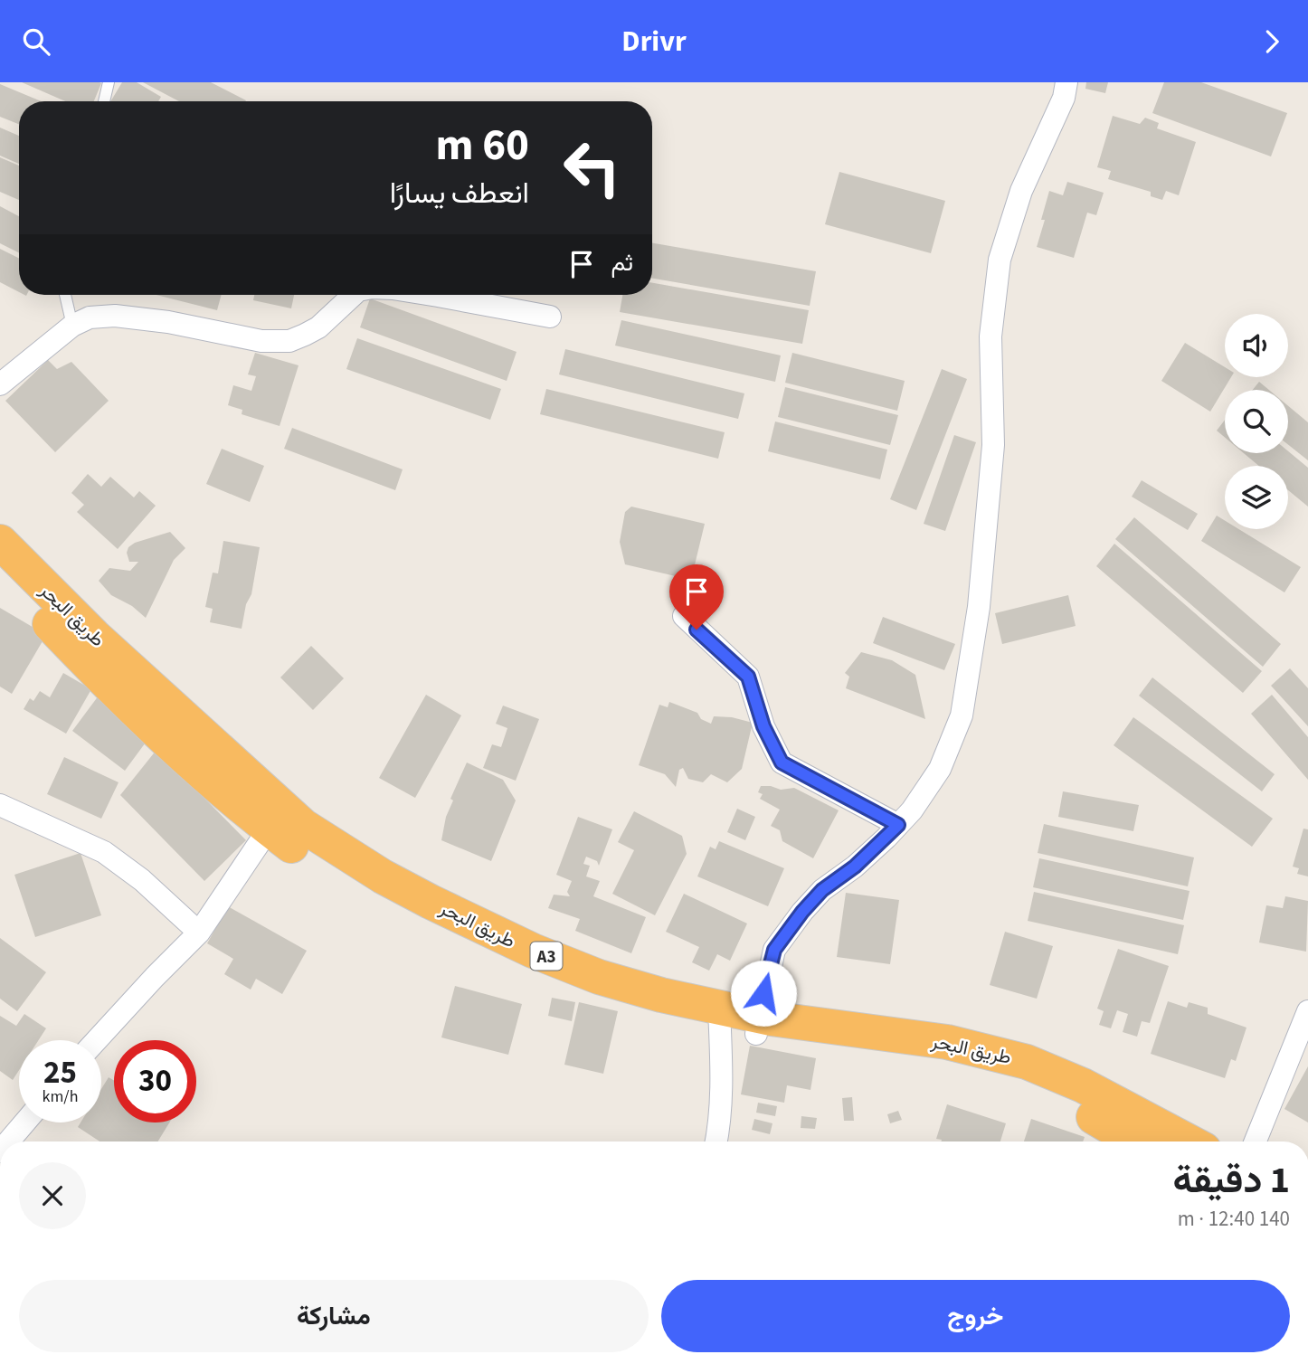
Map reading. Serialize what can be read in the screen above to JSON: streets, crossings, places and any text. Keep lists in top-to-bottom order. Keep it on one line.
{"streets":{"highway":["طريق البحر","A3"]},"page":{"header":"Drivr","turn":["60 m","انعطف يسارًا"],"then":"ثم","speed":"25 km/h","limit":"30","heading":["1 دقيقة","140 m · 12:40"],"buttons":["خروج","مشاركة"]}}
